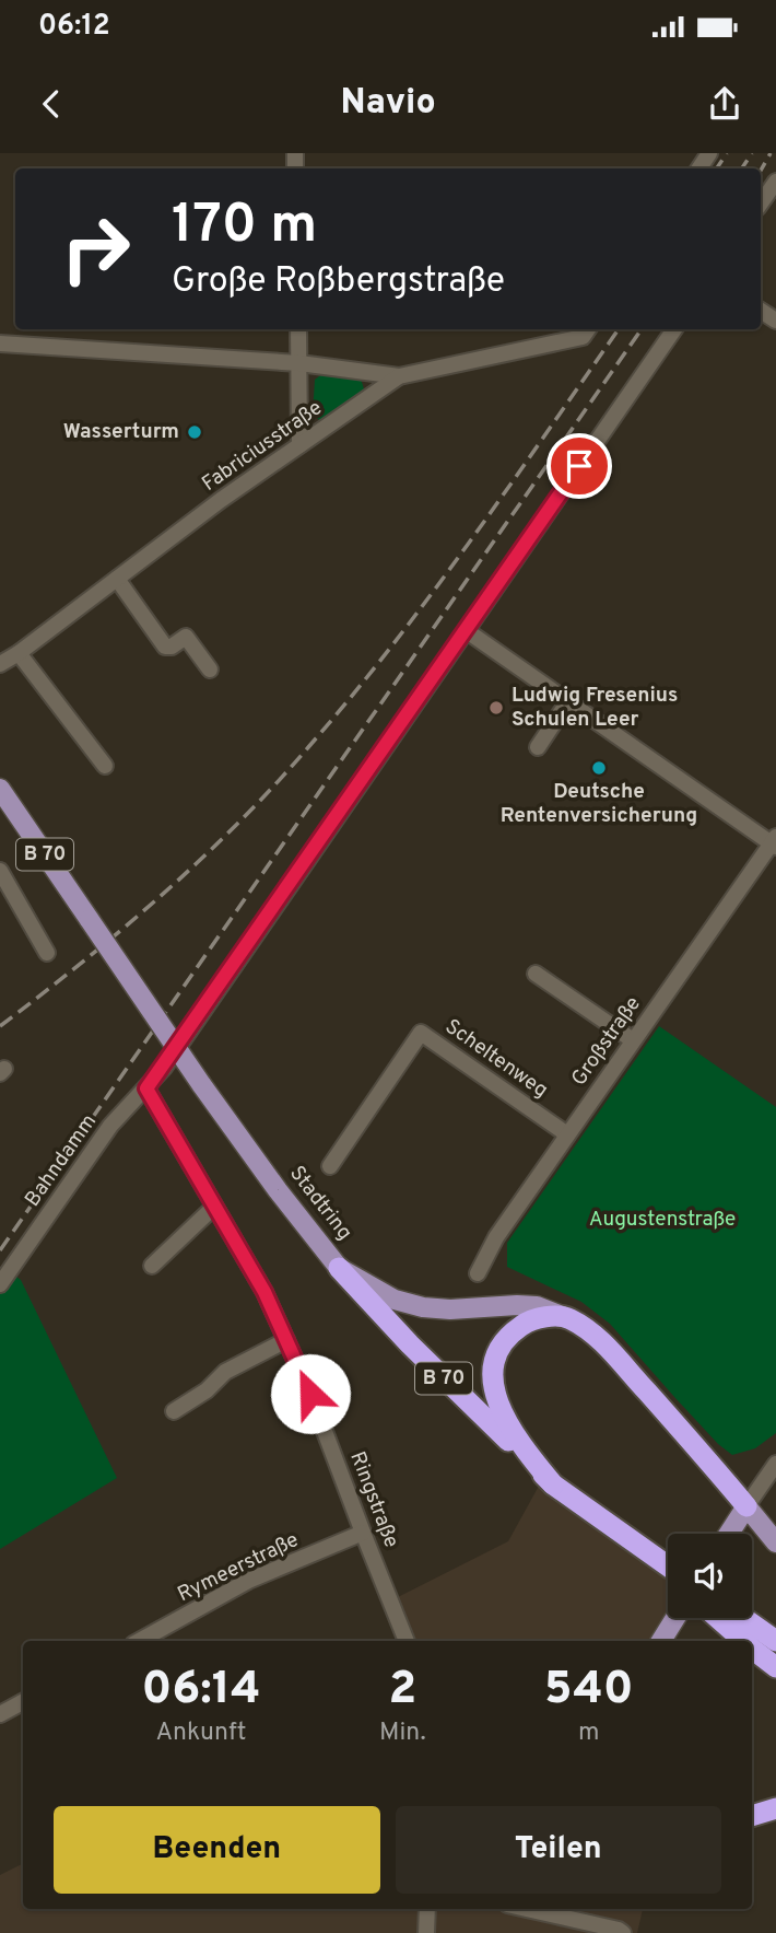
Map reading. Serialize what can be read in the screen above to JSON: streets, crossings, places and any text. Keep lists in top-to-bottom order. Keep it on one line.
{"streets":{"highway":["B 70","Stadtring"],"street":["Fabriciusstraße","Großstraße","Scheltenweg","Bahndamm","Ringstraße","Rymeerstraße"]},"crossings":[["B 70","Stadtring"],["Großstraße","Scheltenweg"],["Bahndamm","Ringstraße"],["Ringstraße","Rymeerstraße"]],"parks":["Augustenstraße"],"places":["Wasserturm","Ludwig Fresenius Schulen Leer","Deutsche Rentenversicherung"],"page":{"status":"06:12","header":"Navio","turn":["170 m","Große Roßbergstraße"],"eta":["06:14","Ankunft","2","Min.","540","m"],"buttons":["Beenden","Teilen"]}}
